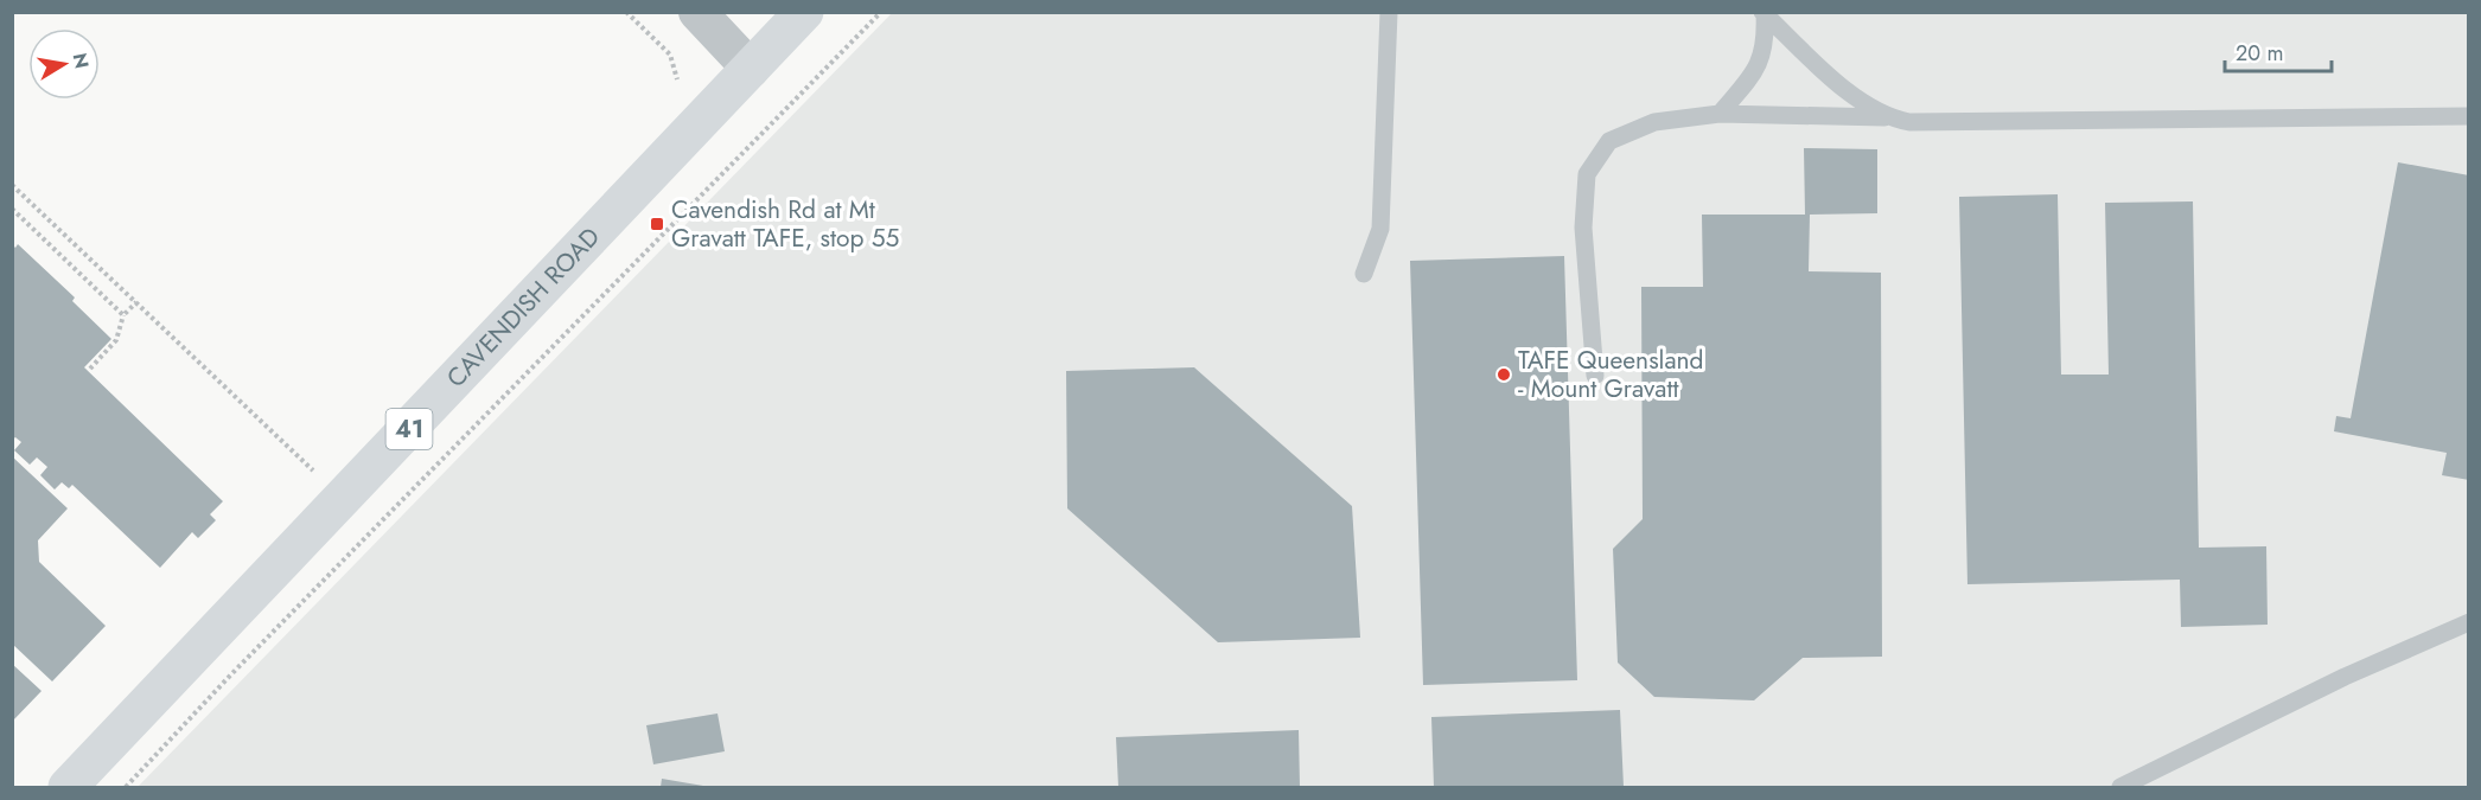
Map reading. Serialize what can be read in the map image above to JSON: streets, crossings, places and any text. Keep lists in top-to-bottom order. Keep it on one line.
{"streets":{"main road":["CAVENDISH ROAD","41"]},"places":{"transit":["Cavendish Rd at Mt Gravatt TAFE, stop 55"],"other":["TAFE Queensland - Mount Gravatt"]},"scale_bar":"20 m","north":"right"}
